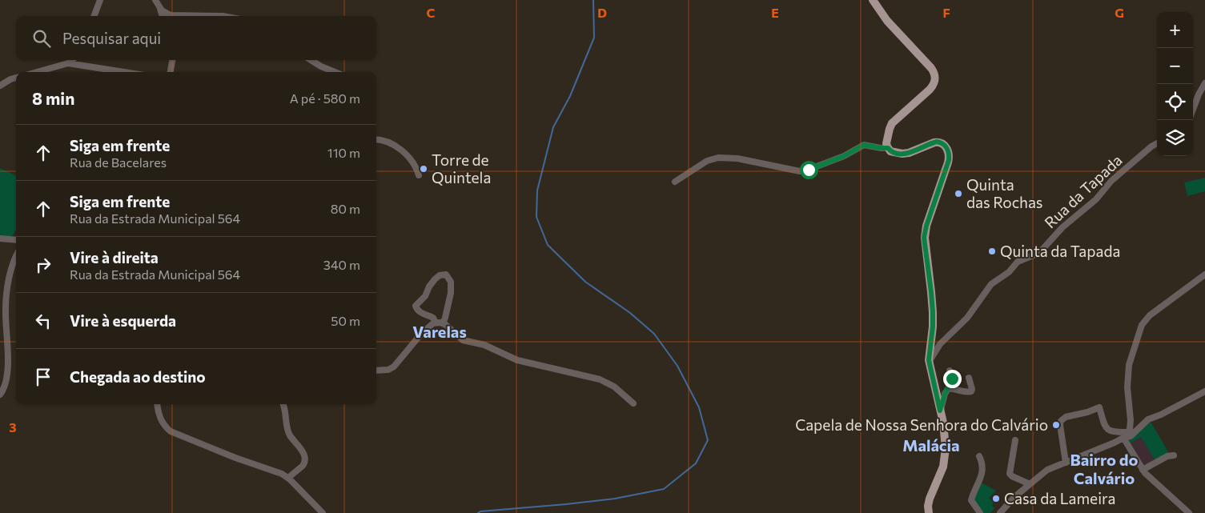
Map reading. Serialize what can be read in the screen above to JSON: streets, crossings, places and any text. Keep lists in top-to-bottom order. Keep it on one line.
{"streets":{"street":["Rua da Tapada"]},"districts":["Varelas","Malácia","Bairro do Calvário"],"places":["Torre de Quintela","Quinta das Rochas","Quinta da Tapada","Capela de Nossa Senhora do Calvário","Casa da Lameira"],"page":{"map_buttons":["+","−"],"search":"Pesquisar aqui","heading":["8 min","A pé · 580 m"],"list":[["Siga em frente","Rua de Bacelares","110 m"],["Siga em frente","Rua da Estrada Municipal 564","80 m"],["Vire à direita","Rua da Estrada Municipal 564","340 m"],["Vire à esquerda","50 m"],"Chegada ao destino"]},"grid":{"columns":["C","D","E","F","G"],"rows":["3"]}}
